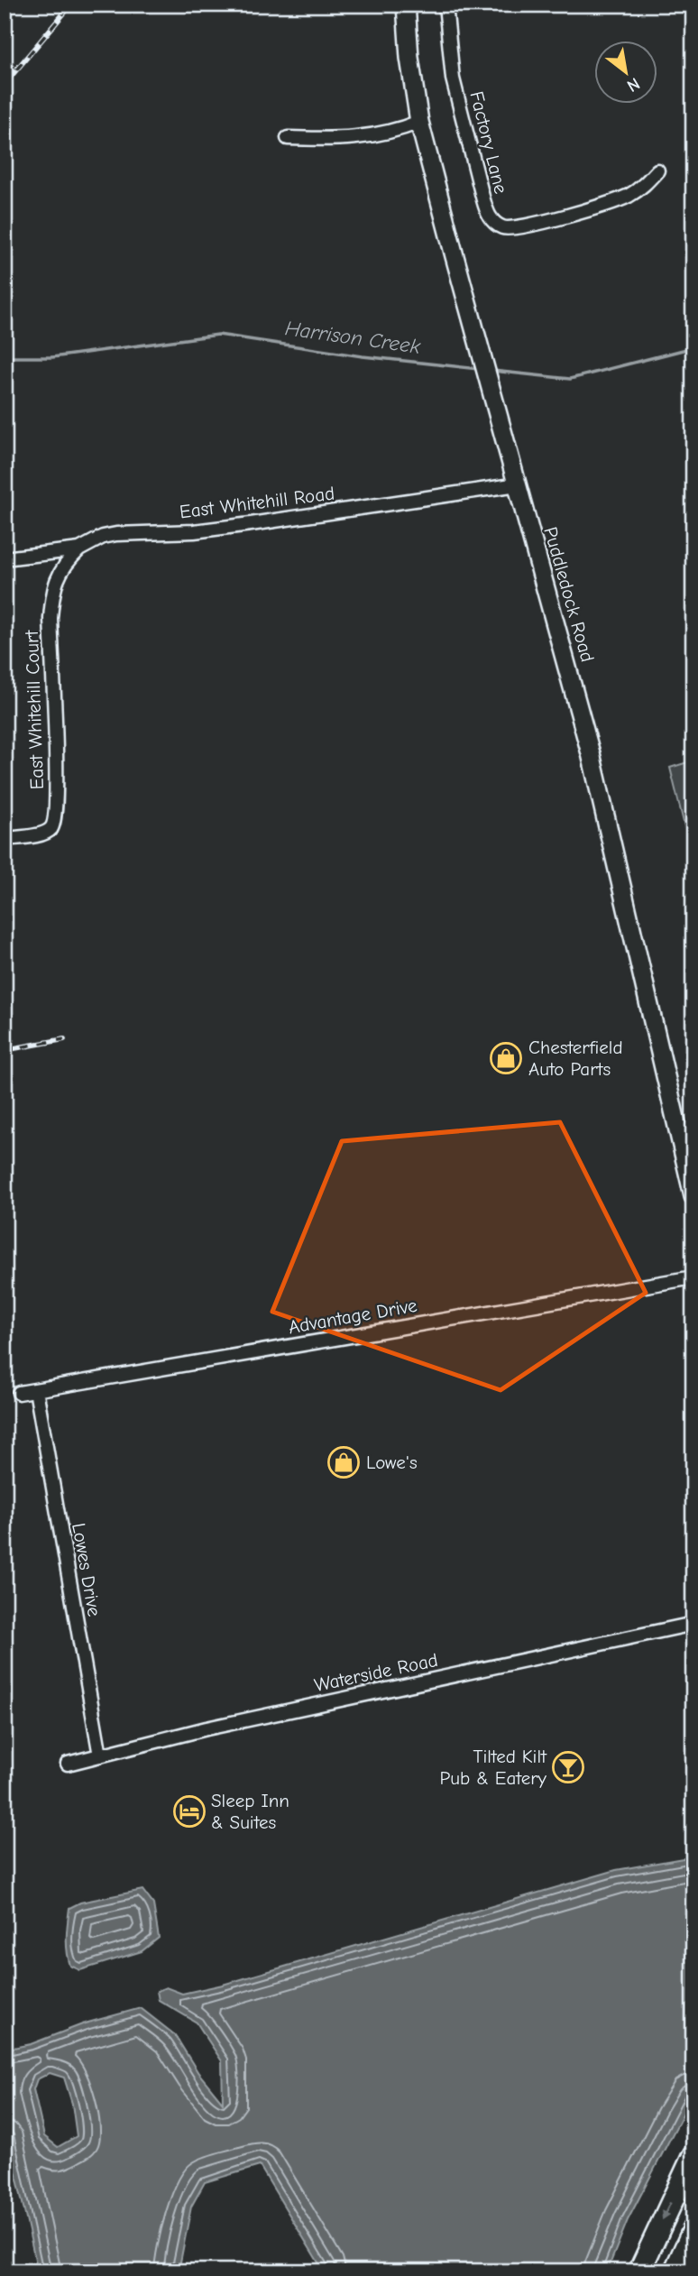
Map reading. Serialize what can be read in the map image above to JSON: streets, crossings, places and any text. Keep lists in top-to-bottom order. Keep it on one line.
{"streets":{"main road":["Puddledock Road"],"street":["Factory Lane","East Whitehill Road","East Whitehill Court","Advantage Drive","Lowes Drive","Waterside Road"]},"crossings":[["East Whitehill Road","Puddledock Road"],["East Whitehill Road","East Whitehill Court"],["Advantage Drive","Lowes Drive"],["Lowes Drive","Waterside Road"]],"water":["Harrison Creek"],"places":{"shop":["Chesterfield Auto Parts","Lowe's"],"bar":["Tilted Kilt Pub & Eatery"],"hotel":["Sleep Inn & Suites"]},"north":"bottom right"}
